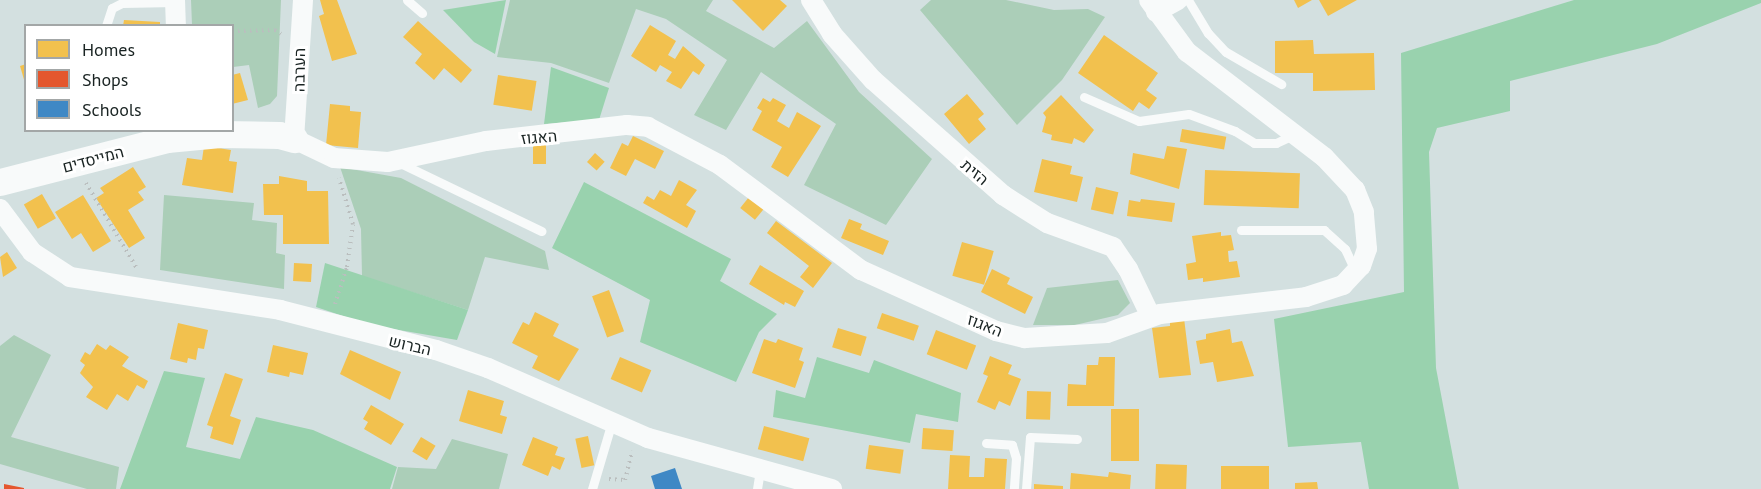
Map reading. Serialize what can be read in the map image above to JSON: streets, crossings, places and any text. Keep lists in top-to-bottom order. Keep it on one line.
{"streets":{"street":["הערבה","האגוז","המייסדים","הזית","הברוש"]},"crossings":[["הערבה","האגוז"],["הערבה","המייסדים"],["האגוז","המייסדים"],["האגוז","הזית"]],"legend":["Homes","Shops","Schools"]}
